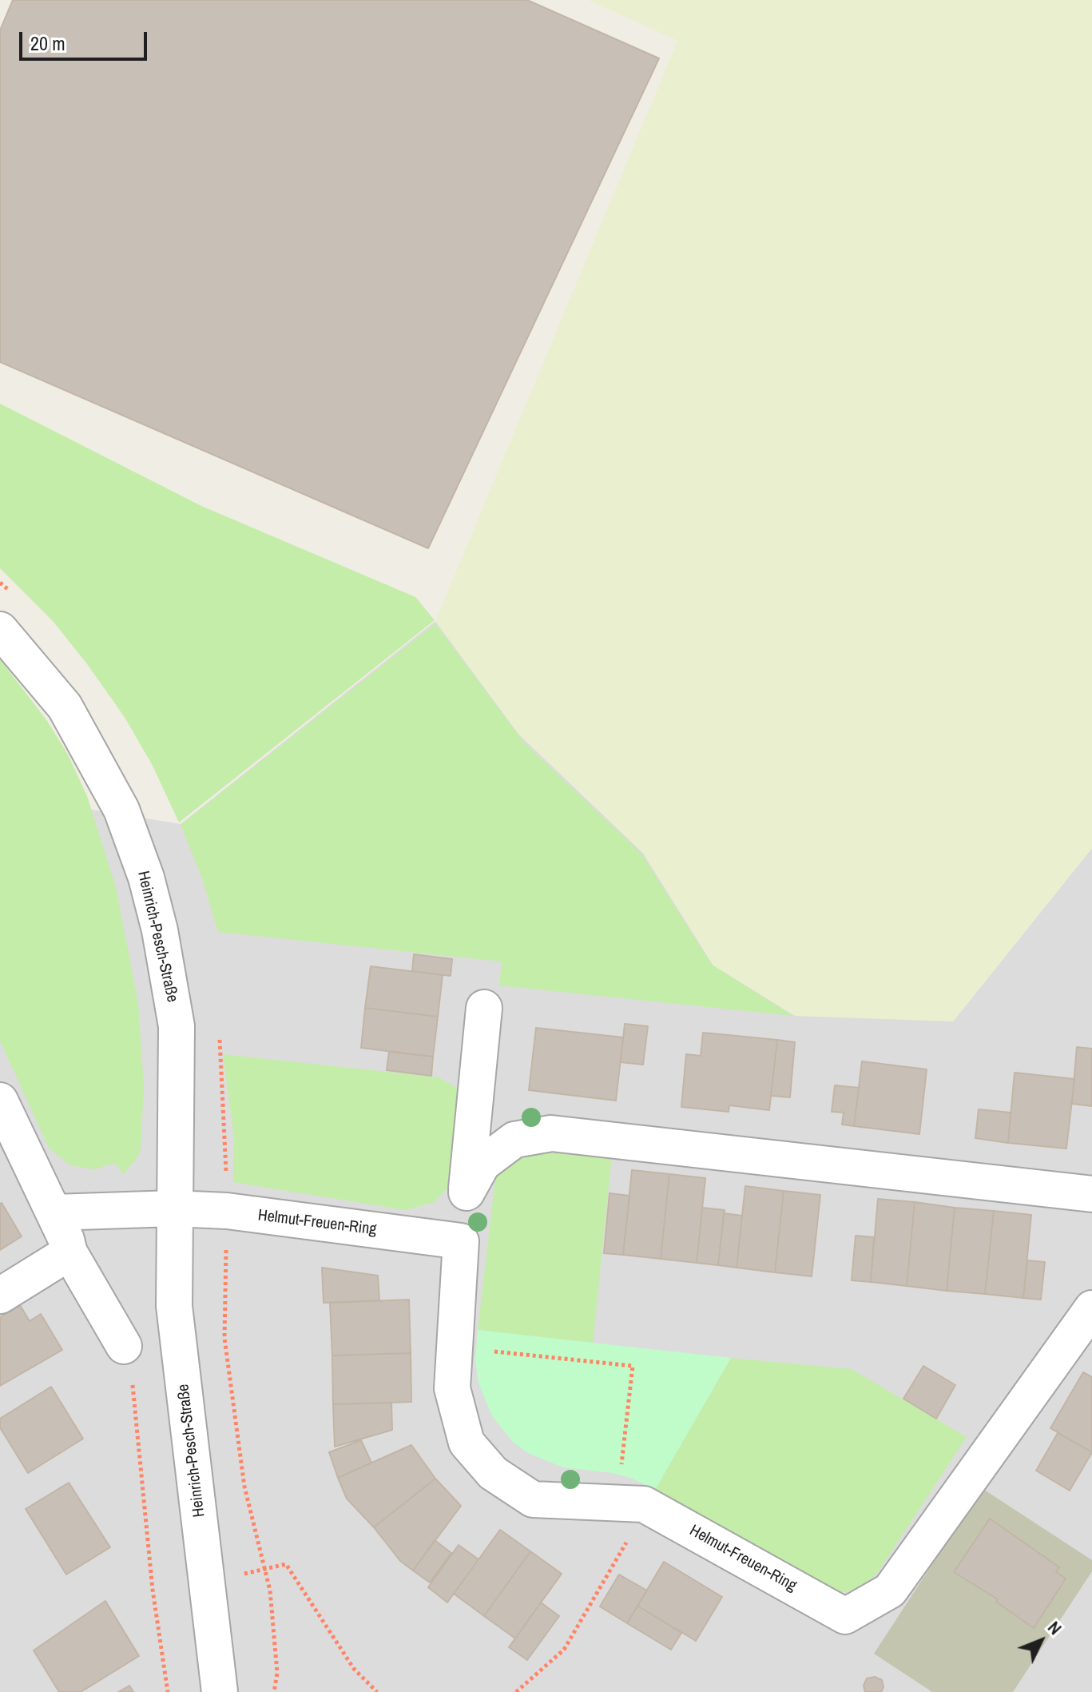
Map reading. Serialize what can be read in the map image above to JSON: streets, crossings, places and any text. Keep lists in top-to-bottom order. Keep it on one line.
{"streets":{"street":["Heinrich-Pesch-Straße","Helmut-Freuen-Ring"]},"crossings":[["Heinrich-Pesch-Straße","Helmut-Freuen-Ring"]],"scale_bar":"20 m","north":"top right"}
